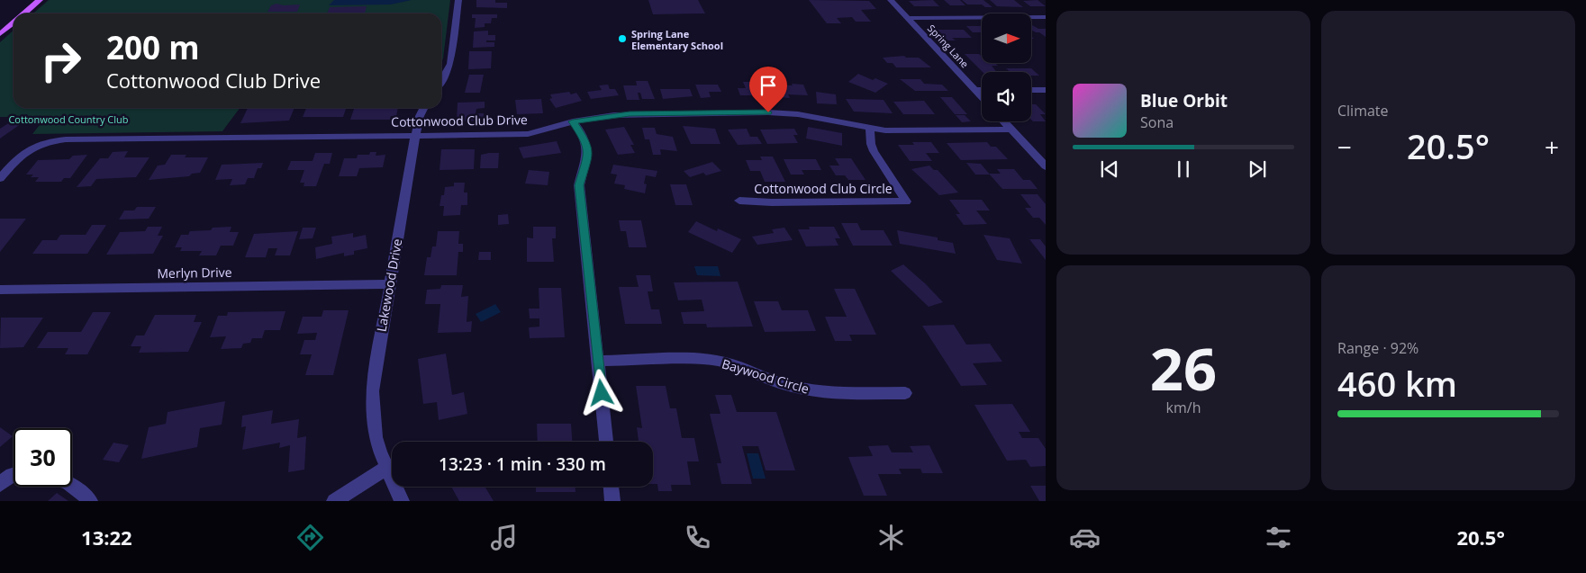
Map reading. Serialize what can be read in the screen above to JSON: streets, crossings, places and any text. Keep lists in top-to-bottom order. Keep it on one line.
{"streets":{"street":["Spring Lane","Cottonwood Club Drive","Cottonwood Club Circle","Merlyn Drive","Lakewood Drive","Baywood Circle"]},"crossings":[["Cottonwood Club Drive","Cottonwood Club Circle"],["Cottonwood Club Drive","Lakewood Drive"],["Merlyn Drive","Lakewood Drive"]],"parks":["Cottonwood Country Club"],"places":["Spring Lane Elementary School"],"north":"right","page":{"tile":["Climate",["26","km/h"],["Range · 92%","460 km"]],"turn":["200 m","Cottonwood Club Drive"],"song":["Blue Orbit","Sona"],"heat":["−","20.5°","+"],"limit":"30","trip":"13:23 · 1 min · 330 m","tabs":["13:22","20.5°"]}}
